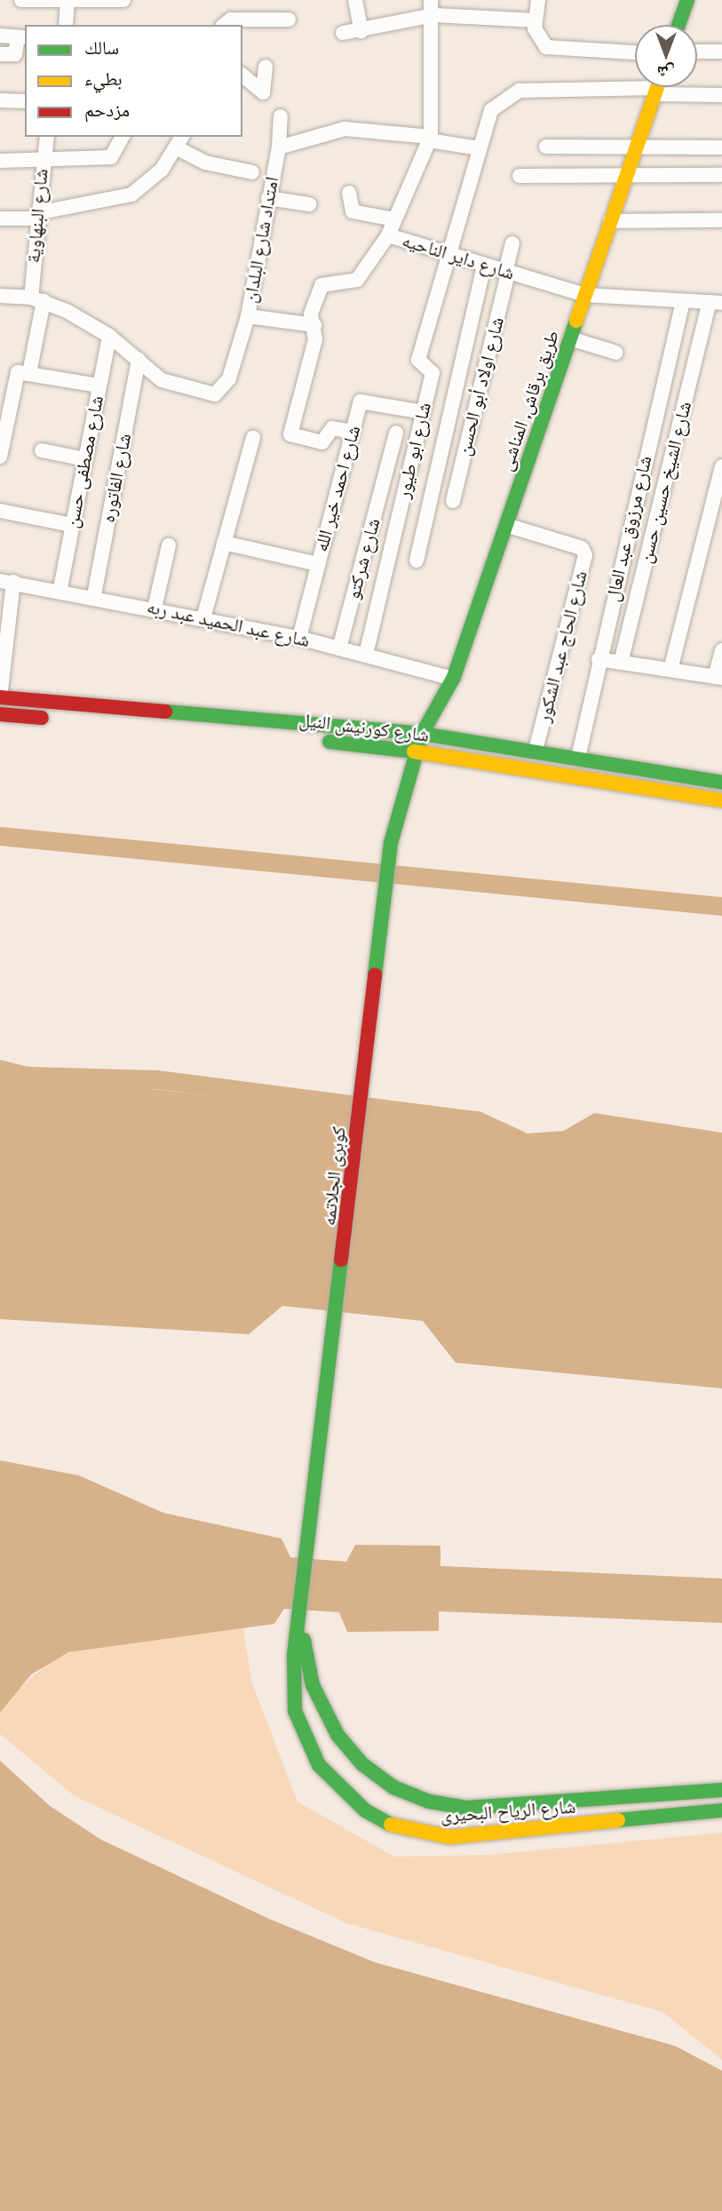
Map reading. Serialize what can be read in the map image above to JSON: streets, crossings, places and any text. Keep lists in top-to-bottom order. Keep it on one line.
{"streets":{"main road":["طريق برقاش, المناشى","شارع كورنيش النيل","كوبرى الجلاتمه","شارع الرياح البحيرى"],"street":["شارع البنهاوية","امتداد شارع البلدان","شارع داير الناحيه","شارع اولاد أبو الحسن","شارع ابو طيور","شارع مصطفى حسن","شارع الفاتوره","شارع الشيخ حسين حسن","شارع احمد خير الله","شارع مرزوق عبد العال","شارع شركتو","شارع عبد الحميد عبد ربه","شارع الحاج عبد الشكور"]},"crossings":[["امتداد شارع البلدان","شارع الفاتوره"],["شارع داير الناحيه","شارع اولاد أبو الحسن"],["شارع داير الناحيه","طريق برقاش, المناشى"],["شارع داير الناحيه","شارع ابو طيور"],["شارع داير الناحيه","شارع الشيخ حسين حسن"],["شارع داير الناحيه","شارع مرزوق عبد العال"],["طريق برقاش, المناشى","شارع عبد الحميد عبد ربه"],["طريق برقاش, المناشى","شارع الحاج عبد الشكور"],["طريق برقاش, المناشى","شارع كورنيش النيل"],["طريق برقاش, المناشى","كوبرى الجلاتمه"],["شارع ابو طيور","شارع احمد خير الله"],["شارع ابو طيور","شارع عبد الحميد عبد ربه"],["شارع مصطفى حسن","شارع عبد الحميد عبد ربه"],["شارع الفاتوره","شارع عبد الحميد عبد ربه"],["شارع احمد خير الله","شارع عبد الحميد عبد ربه"],["شارع مرزوق عبد العال","شارع كورنيش النيل"],["شارع شركتو","شارع عبد الحميد عبد ربه"],["شارع الحاج عبد الشكور","شارع كورنيش النيل"],["شارع كورنيش النيل","كوبرى الجلاتمه"],["كوبرى الجلاتمه","شارع الرياح البحيرى"]],"legend":["سالك","بطيء","مزدحم"],"north":"bottom"}
